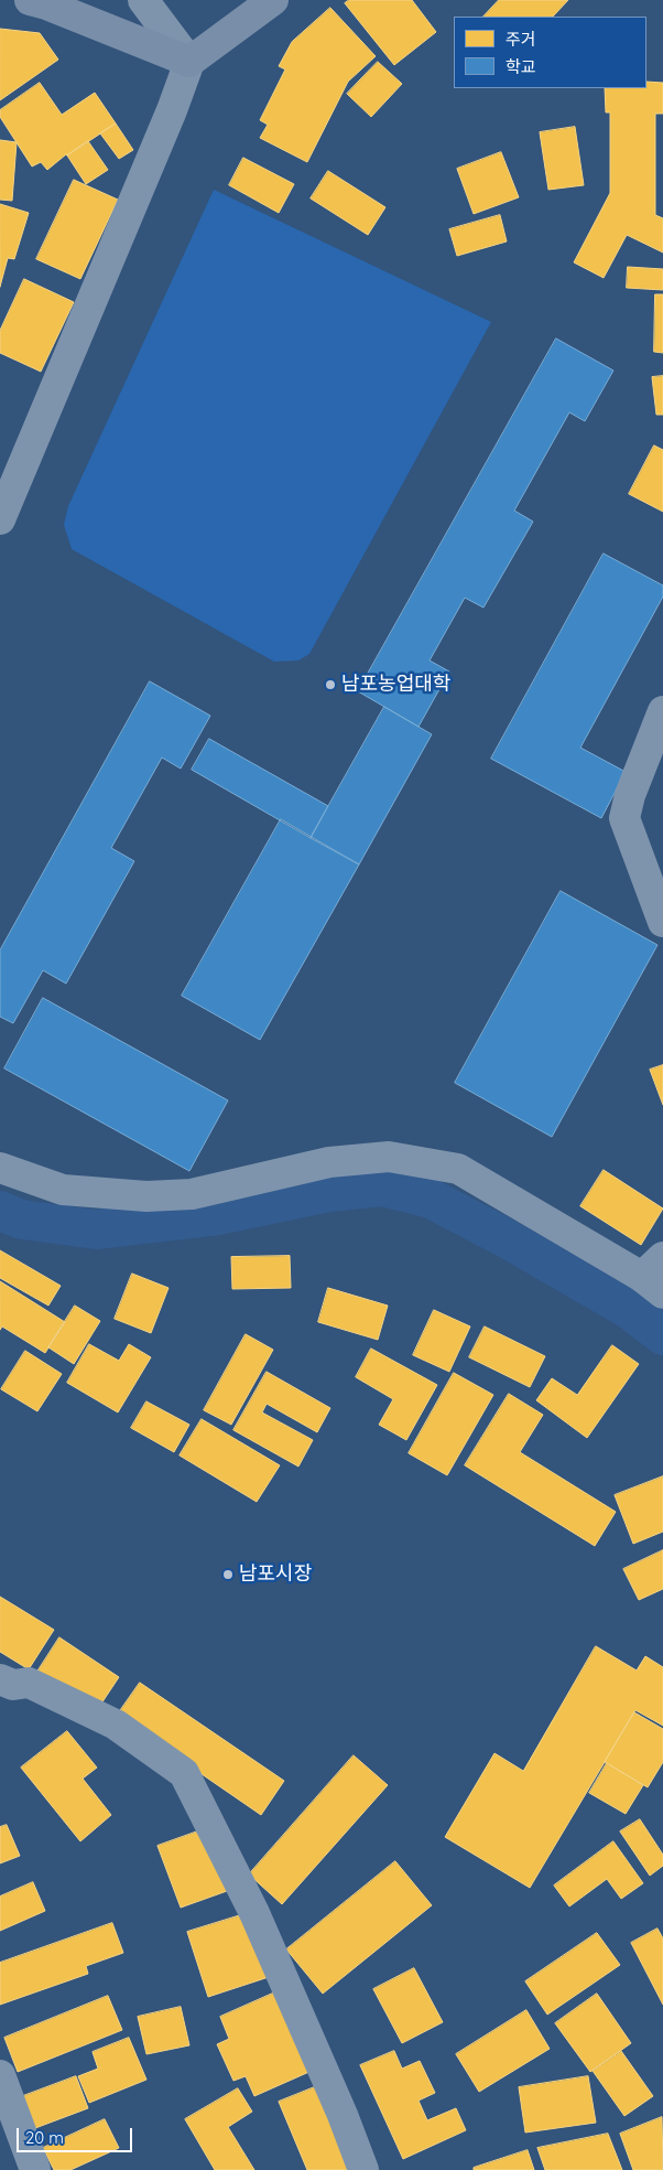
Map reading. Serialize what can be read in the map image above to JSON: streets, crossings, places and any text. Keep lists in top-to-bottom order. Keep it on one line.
{"places":["남포농업대학","남포시장"],"legend":["주거","학교"],"scale_bar":"20 m"}
